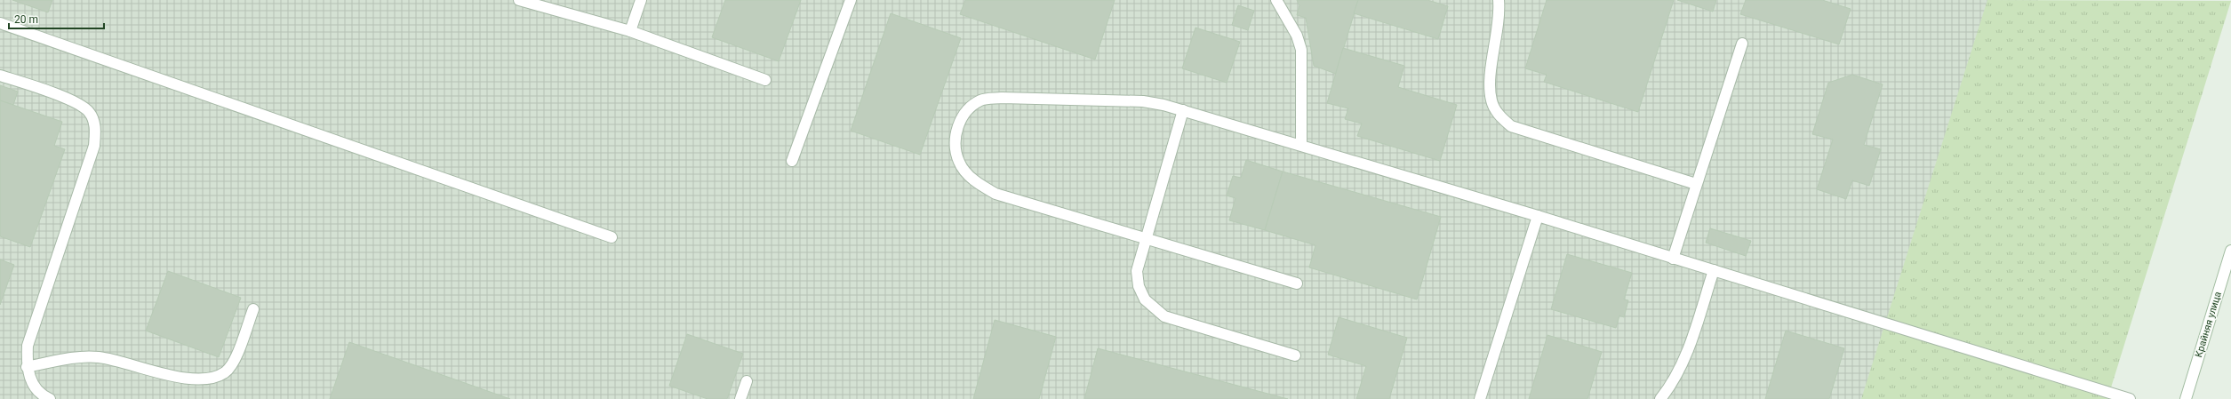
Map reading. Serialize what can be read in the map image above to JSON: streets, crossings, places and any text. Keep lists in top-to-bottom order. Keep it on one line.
{"streets":{"main road":["Крайняя улица"]},"scale_bar":"20 m"}
